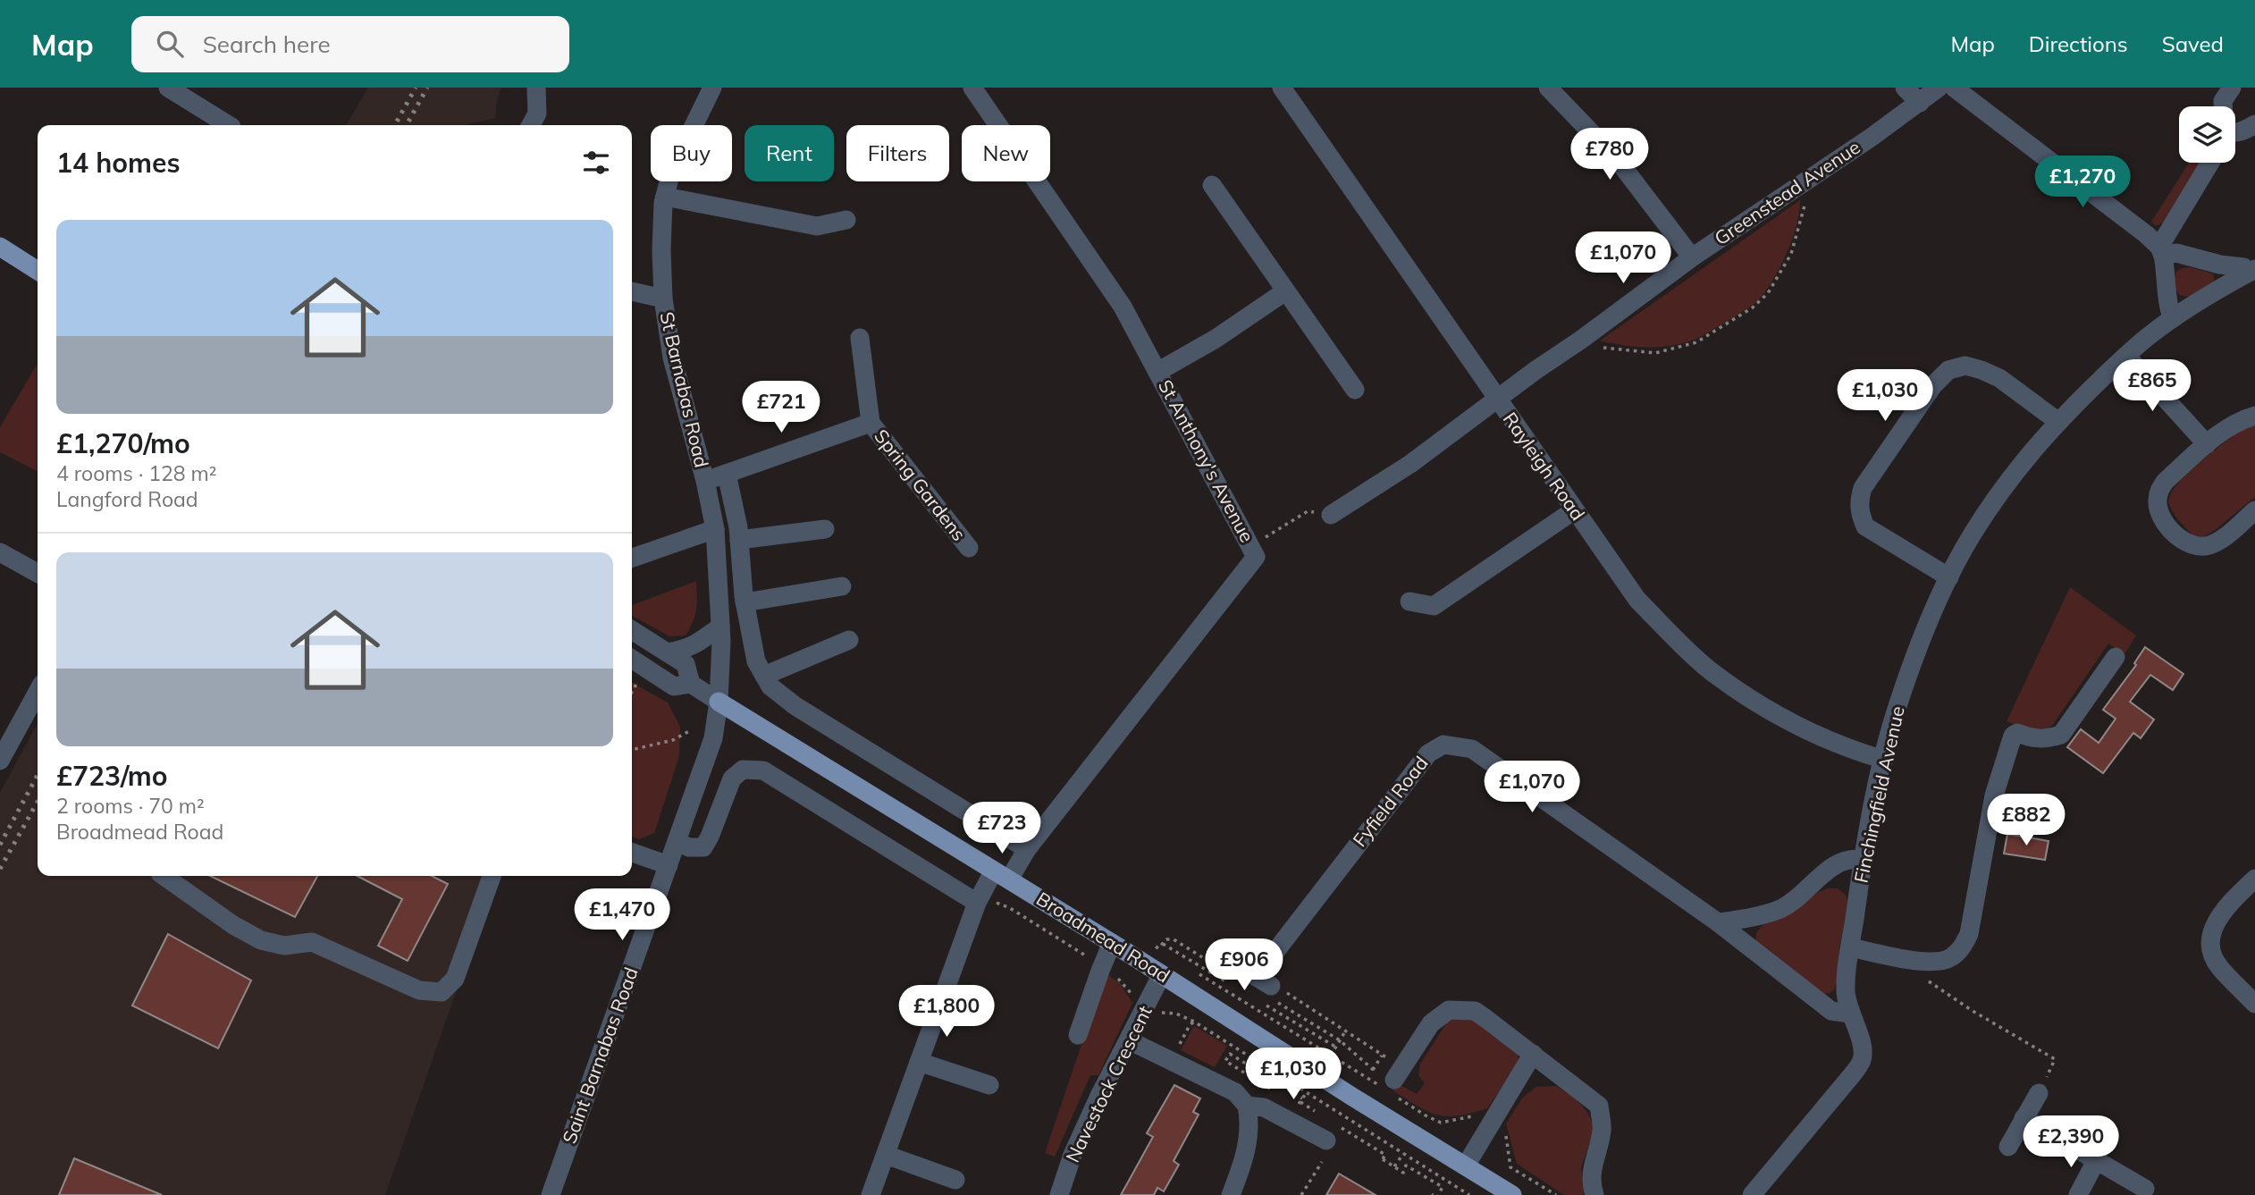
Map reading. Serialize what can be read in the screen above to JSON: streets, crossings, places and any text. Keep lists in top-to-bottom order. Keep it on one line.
{"streets":{"main road":["Broadmead Road"],"street":["Greenstead Avenue","St Barnabas Road","St Anthony's Avenue","Rayleigh Road","Spring Gardens","Finchingfield Avenue","Fyfield Road","Saint Barnabas Road","Navestock Crescent"]},"crossings":[["Greenstead Avenue","Rayleigh Road"],["St Barnabas Road","Spring Gardens"],["St Barnabas Road","Broadmead Road"],["St Barnabas Road","Saint Barnabas Road"],["St Anthony's Avenue","Broadmead Road"],["Rayleigh Road","Finchingfield Avenue"],["Finchingfield Avenue","Fyfield Road"],["Broadmead Road","Saint Barnabas Road"],["Broadmead Road","Navestock Crescent"]],"page":{"header":"Map","search":"Search here","nav":["Map","Directions","Saved"],"chip":["Buy","Rent","Filters","New"],"heading":"14 homes","price":["£780","£1,270","£1,070","£865","£1,030","£721","£1,070","£882","£723","£1,470","£906","£1,800","£1,030","£2,390"],"list":[{"name":"£1,270/mo","note":"4 rooms · 128 m² · Langford Road"},{"name":"£723/mo","note":"2 rooms · 70 m² · Broadmead Road"}]}}
